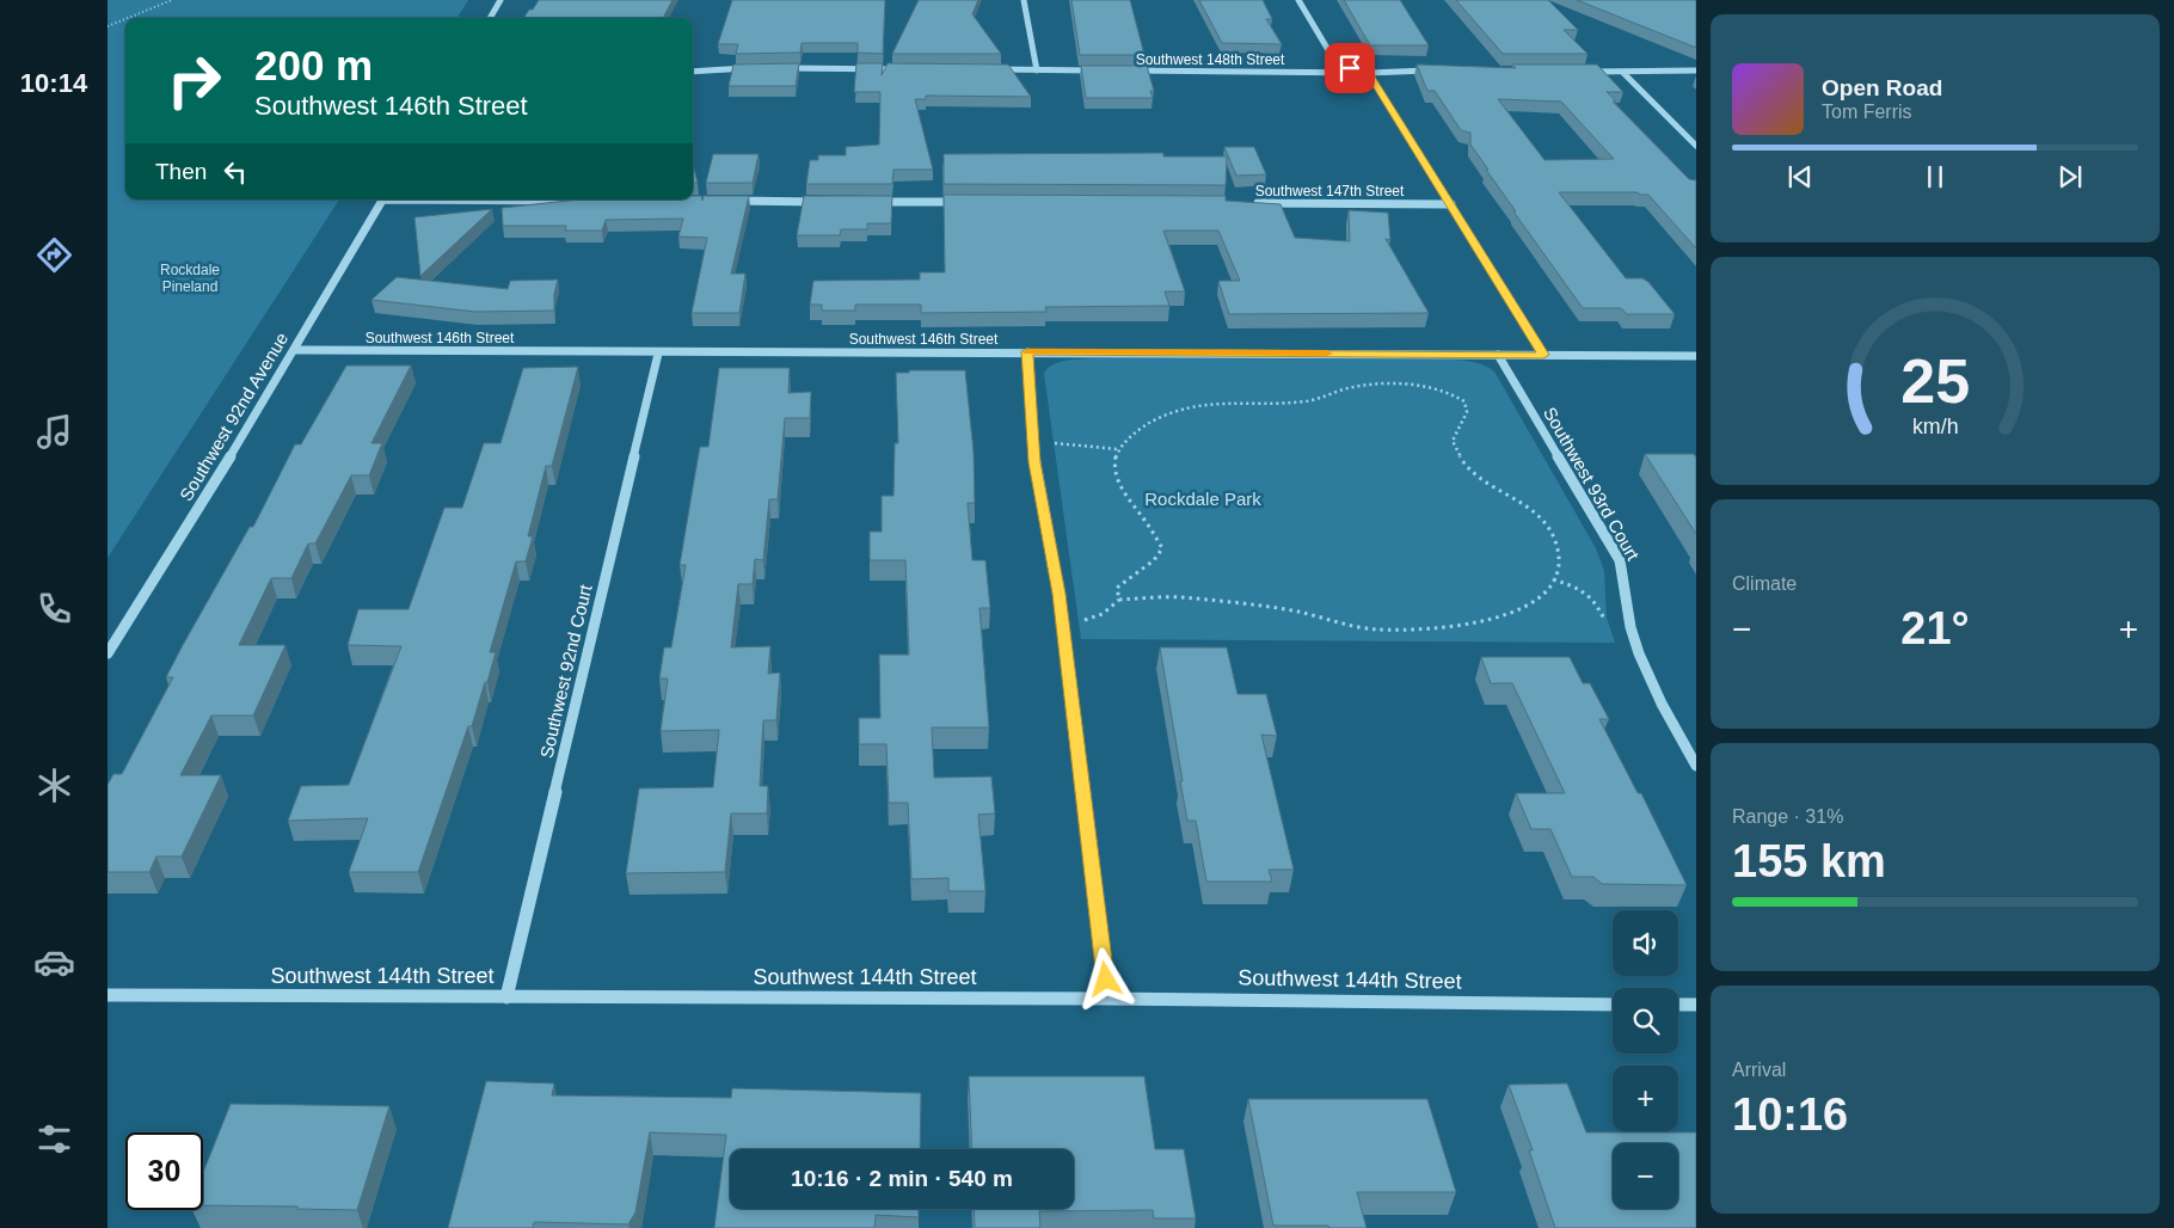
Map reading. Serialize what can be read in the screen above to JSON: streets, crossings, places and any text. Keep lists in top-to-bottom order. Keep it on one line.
{"streets":{"street":["Southwest 148th Street","Southwest 147th Street","Southwest 146th Street","Southwest 92nd Avenue","Southwest 93rd Court","Southwest 92nd Court","Southwest 144th Street"]},"crossings":[["Southwest 146th Street","Southwest 92nd Avenue"],["Southwest 146th Street","Southwest 93rd Court"],["Southwest 146th Street","Southwest 92nd Court"],["Southwest 92nd Court","Southwest 144th Street"]],"parks":["Rockdale Pineland","Rockdale Park"],"page":{"tabs":"10:14","turn":["200 m","Southwest 146th Street"],"song":["Open Road","Tom Ferris"],"then":"Then","tile":["Climate",["Range · 31%","155 km"],["Arrival","10:16"]],"heat":["−","21°","+"],"map_buttons":["+","−"],"limit":"30","trip":"10:16 · 2 min · 540 m","gauge":["25","km/h"]}}
